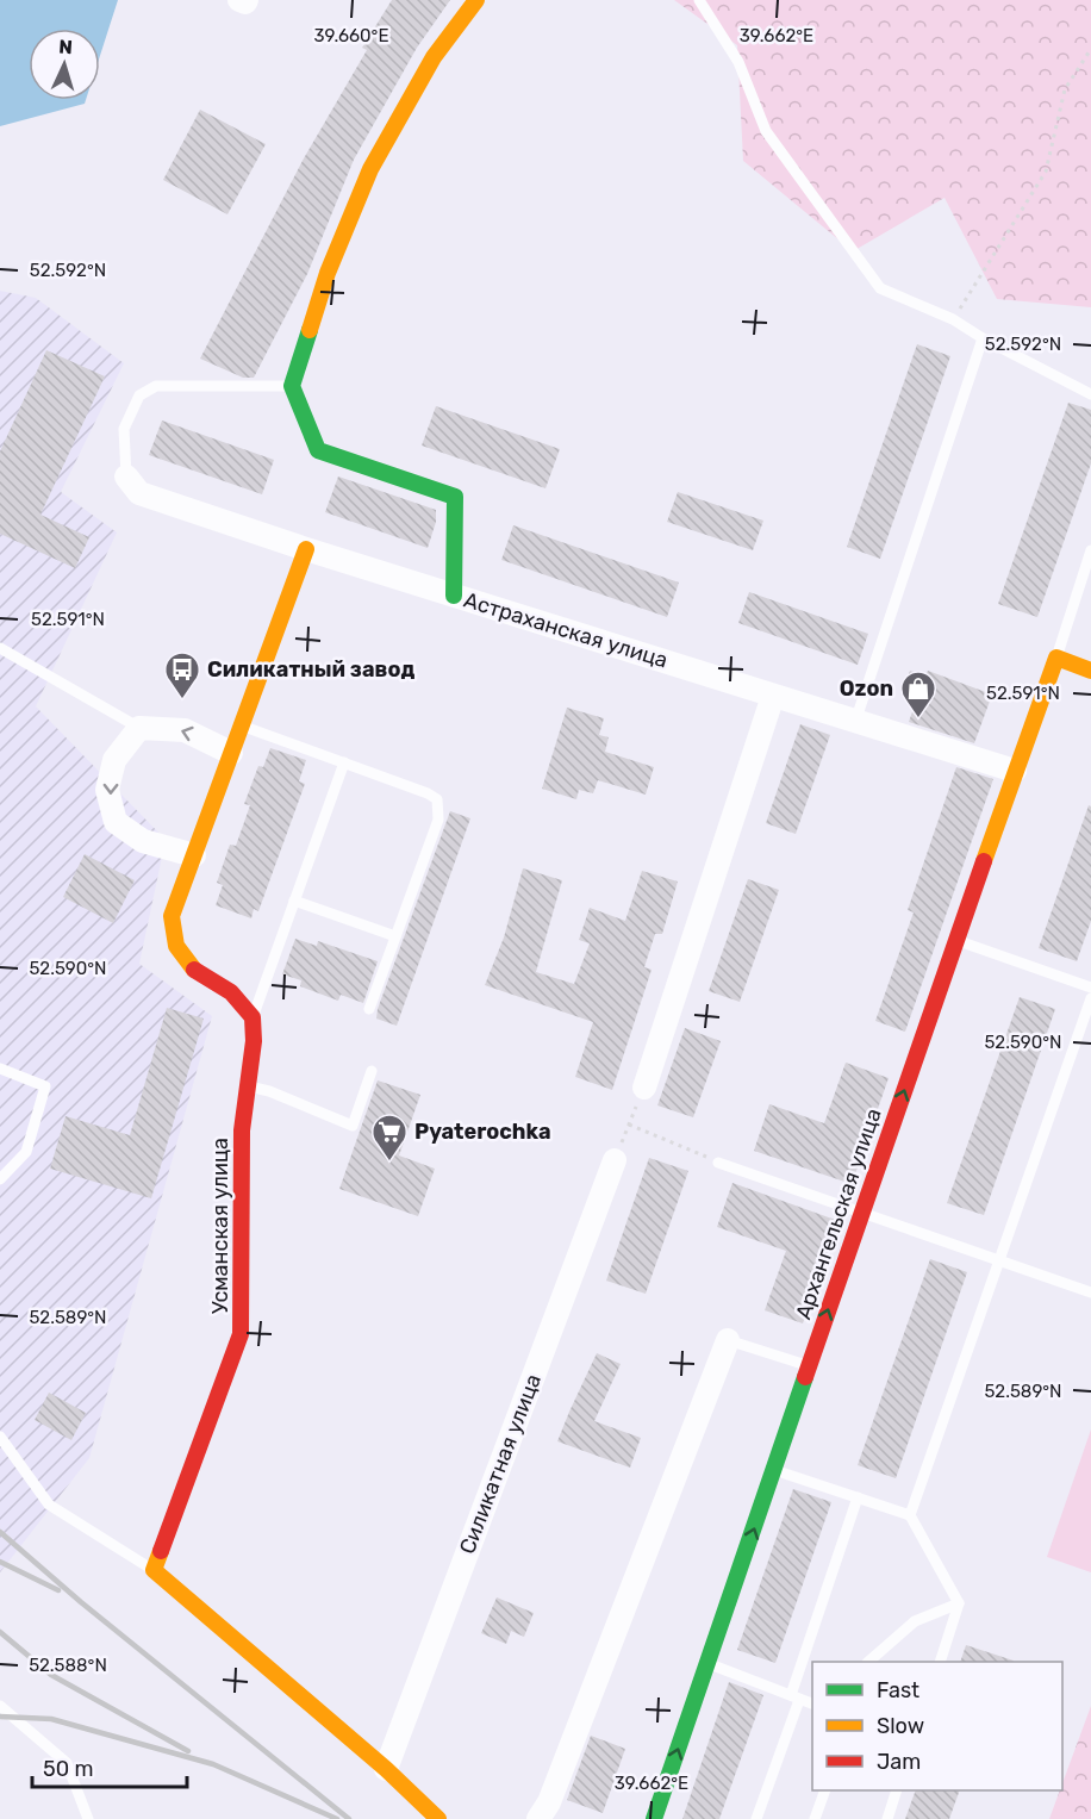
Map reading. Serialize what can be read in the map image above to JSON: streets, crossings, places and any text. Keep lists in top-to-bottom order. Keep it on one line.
{"streets":{"street":["Астраханская улица","Архангельская улица","Усманская улица","Силикатная улица"]},"crossings":[["Астраханская улица","Архангельская улица"]],"places":{"bus stop":["Силикатный завод"],"shop":["Ozon"],"supermarket":["Pyaterochka"]},"legend":["Fast","Slow","Jam"],"scale_bar":"50 m","north":"top","coordinates":["39.660°E","39.662°E","52.592°N","52.591°N","52.590°N","52.589°N","52.588°N"]}
